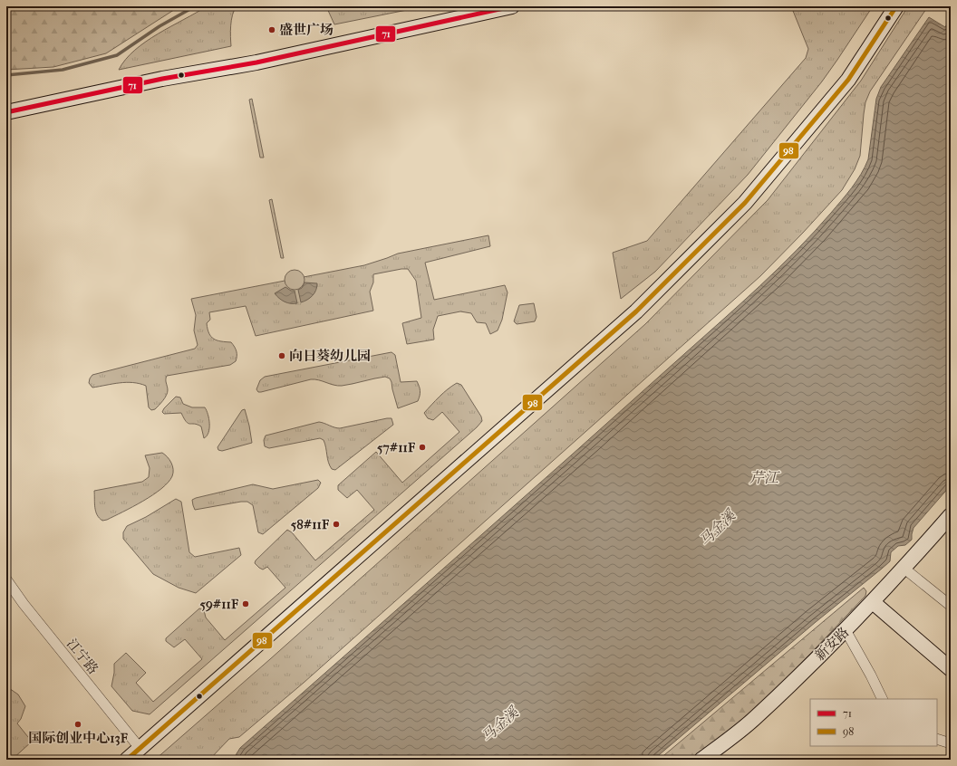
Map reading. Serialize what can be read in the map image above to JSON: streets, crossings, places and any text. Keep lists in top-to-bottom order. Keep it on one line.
{"streets":{"street":["新安路","江宁路"]},"water":["芹江","马金溪"],"places":["盛世广场","向日葵幼儿园","57#11F","58#11F","59#11F","国际创业中心13F"],"lines":["transit line 71","transit line 98"],"legend":["71","98"]}
